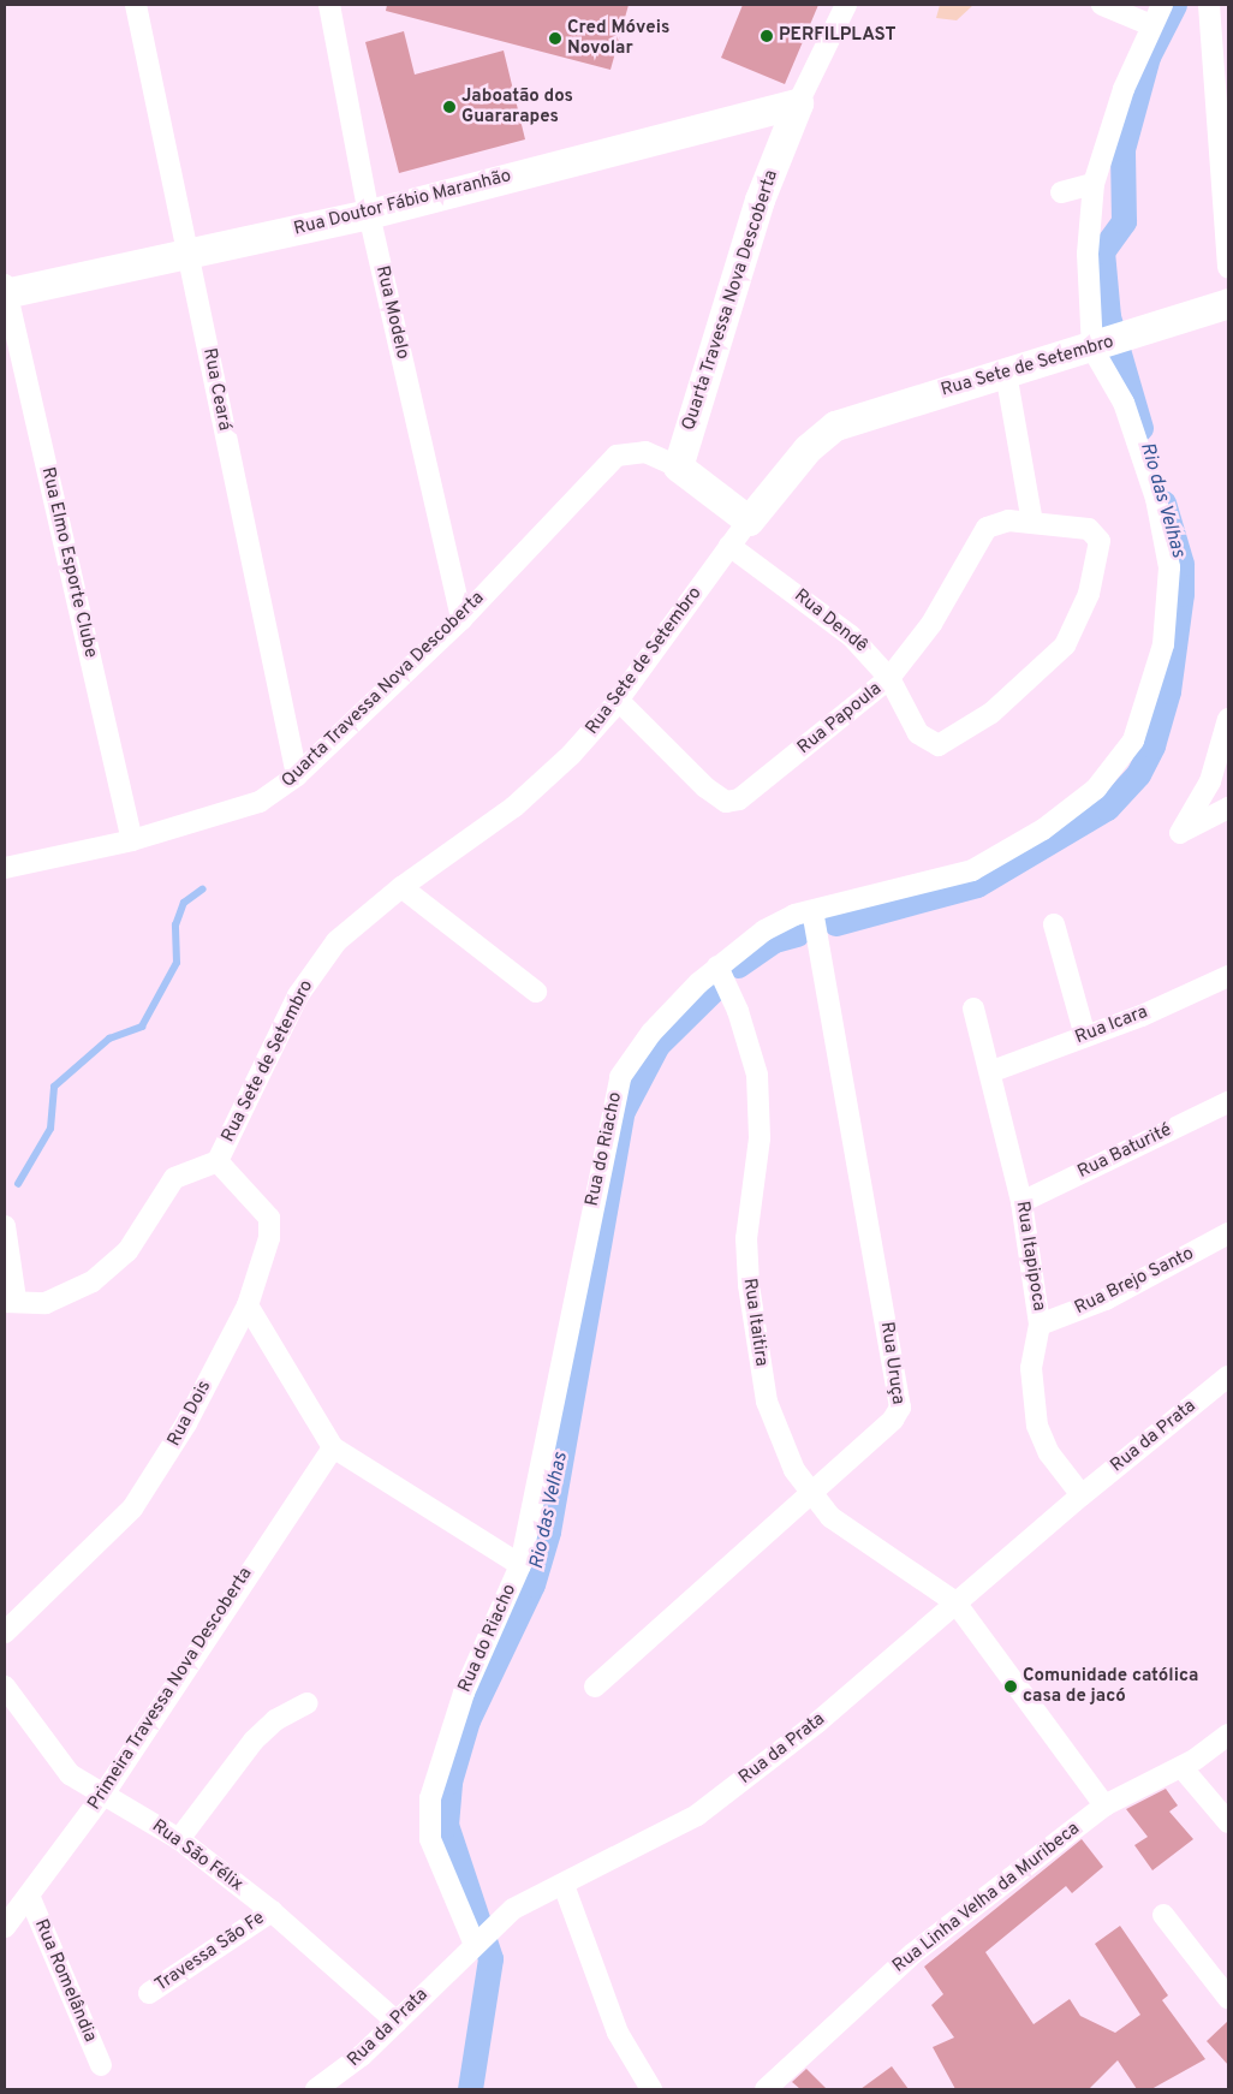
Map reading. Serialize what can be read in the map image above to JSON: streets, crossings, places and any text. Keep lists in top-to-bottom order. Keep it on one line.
{"streets":{"street":["Rua Doutor Fábio Maranhão","Quarta Travessa Nova Descoberta","Rua Modelo","Rua Sete de Setembro","Rua Ceará","Rua Elmo Esporte Clube","Rua Dendê","Rua Papoula","Rua Icara","Rua do Riacho","Rua Baturité","Rua Itapipoca","Rua Brejo Santo","Rua Itaitira","Rua Uruça","Rua Dois","Rua da Prata","Primeira Travessa Nova Descoberta","Rua São Félix","Rua Linha Velha da Muribeca","Travessa São Fe","Rua Romelândia"]},"crossings":[["Rua Doutor Fábio Maranhão","Quarta Travessa Nova Descoberta"],["Rua Doutor Fábio Maranhão","Rua Modelo"],["Rua Doutor Fábio Maranhão","Rua Ceará"],["Rua Doutor Fábio Maranhão","Rua Elmo Esporte Clube"],["Quarta Travessa Nova Descoberta","Rua Modelo"],["Quarta Travessa Nova Descoberta","Rua Sete de Setembro"],["Quarta Travessa Nova Descoberta","Rua Ceará"],["Quarta Travessa Nova Descoberta","Rua Elmo Esporte Clube"],["Rua Sete de Setembro","Rua Dendê"],["Rua Sete de Setembro","Rua Papoula"],["Rua Sete de Setembro","Rua do Riacho"],["Rua Sete de Setembro","Rua Dois"],["Rua Dendê","Rua Papoula"],["Rua Icara","Rua Itapipoca"],["Rua do Riacho","Rua Itaitira"],["Rua do Riacho","Rua Uruça"],["Rua do Riacho","Rua da Prata"],["Rua Baturité","Rua Itapipoca"],["Rua Itapipoca","Rua Brejo Santo"],["Rua Itapipoca","Rua da Prata"],["Rua Itaitira","Rua Uruça"],["Rua Itaitira","Rua da Prata"],["Rua da Prata","Rua São Félix"],["Primeira Travessa Nova Descoberta","Rua São Félix"],["Primeira Travessa Nova Descoberta","Rua Romelândia"],["Rua São Félix","Travessa São Fe"]],"water":["Rio das Velhas"],"places":["PERFILPLAST","Cred Móveis Novolar","Jaboatão dos Guararapes","Comunidade católica casa de jacó"]}
